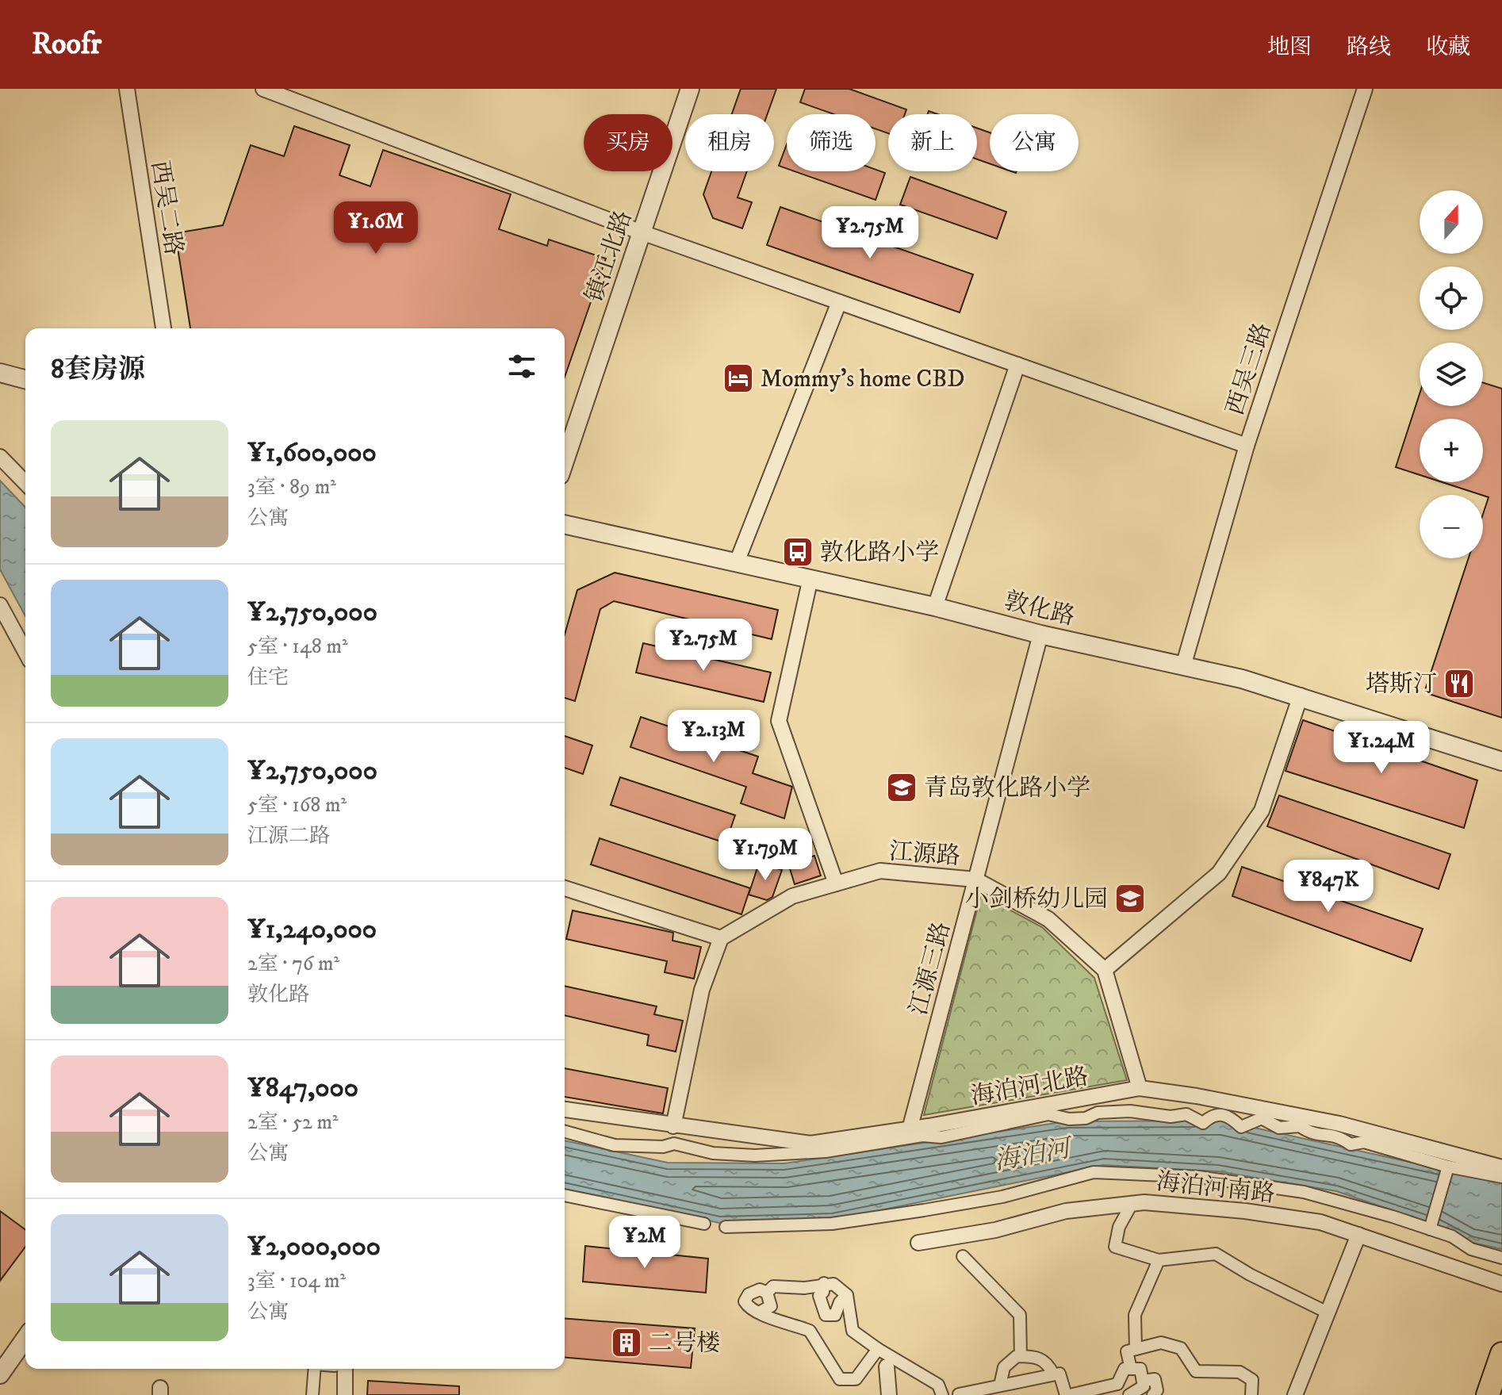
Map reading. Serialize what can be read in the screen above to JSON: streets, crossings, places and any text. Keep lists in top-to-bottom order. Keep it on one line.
{"streets":{"street":["西吴二路","镇江北路","西吴三路","敦化路","江源路","江源三路","海泊河北路","海泊河南路"]},"crossings":[["西吴三路","敦化路"],["敦化路","江源三路"],["江源路","江源三路"],["江源三路","海泊河北路"]],"water":["海泊河"],"places":{"hotel":["Mommy's home CBD"],"bus stop":["敦化路小学"],"restaurant":["塔斯汀"],"school or university":["青岛敦化路小学","小剑桥幼儿园"],"building":["二号楼"]},"north":"top","page":{"header":"Roofr","nav":["地图","路线","收藏"],"chip":["买房","租房","筛选","新上","公寓"],"map_buttons":["+","−"],"price":["¥1.6M","¥2.75M","¥2.75M","¥2.13M","¥1.24M","¥1.79M","¥847K","¥2M"],"heading":"8套房源","list":[{"name":"¥1,600,000","note":"3室 · 89 m² · 公寓"},{"name":"¥2,750,000","note":"5室 · 148 m² · 住宅"},{"name":"¥2,750,000","note":"5室 · 168 m² · 江源二路"},{"name":"¥1,240,000","note":"2室 · 76 m² · 敦化路"},{"name":"¥847,000","note":"2室 · 52 m² · 公寓"},{"name":"¥2,000,000","note":"3室 · 104 m² · 公寓"}]}}
